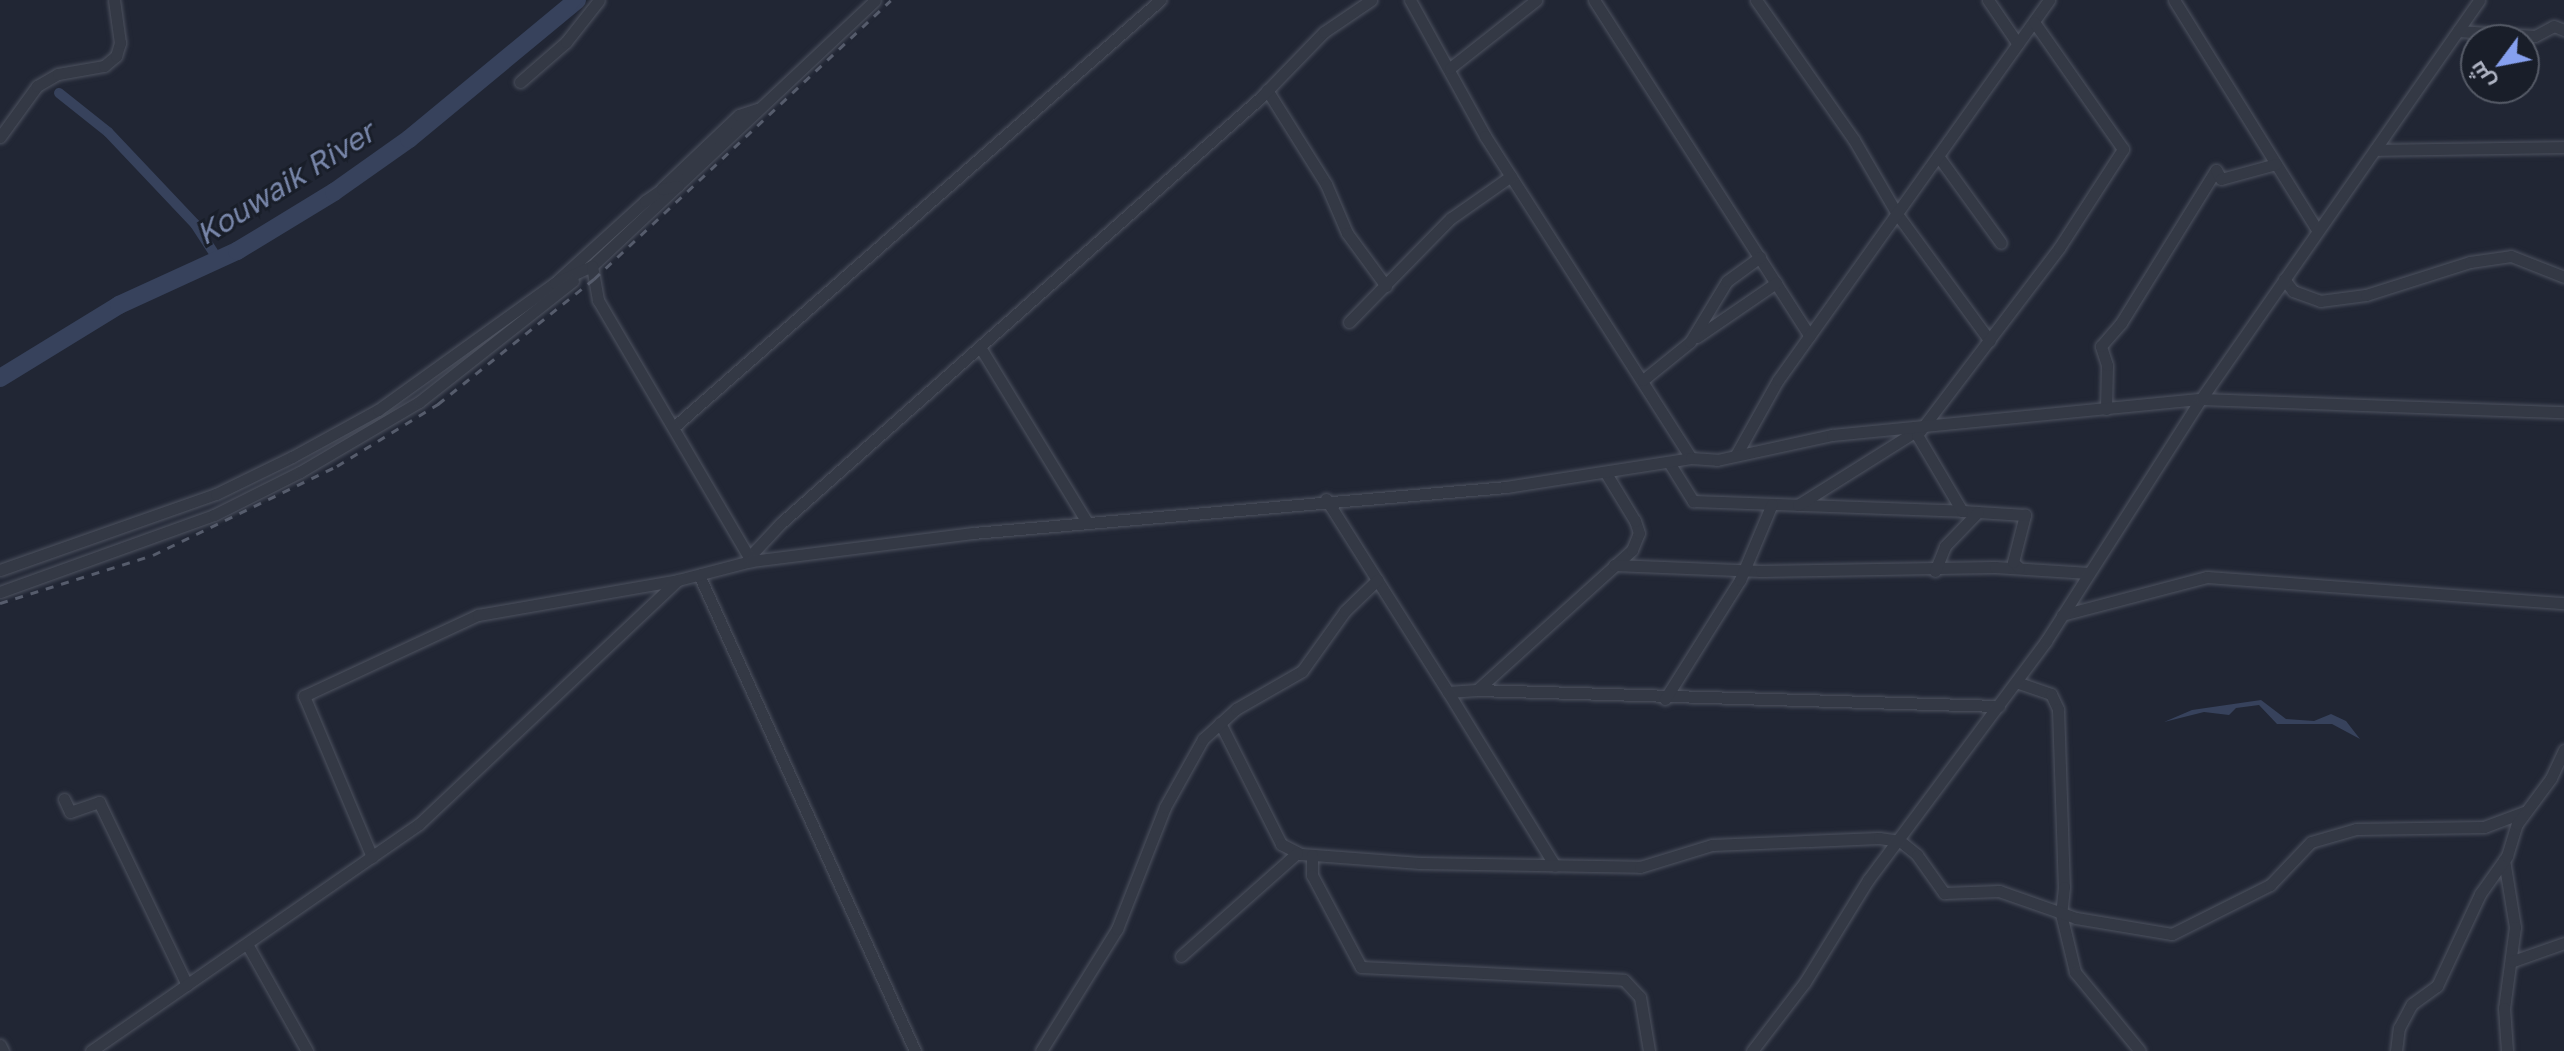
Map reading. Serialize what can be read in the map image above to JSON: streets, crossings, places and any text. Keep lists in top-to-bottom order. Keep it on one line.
{"water":["Kouwaik River"],"north":"bottom left"}
